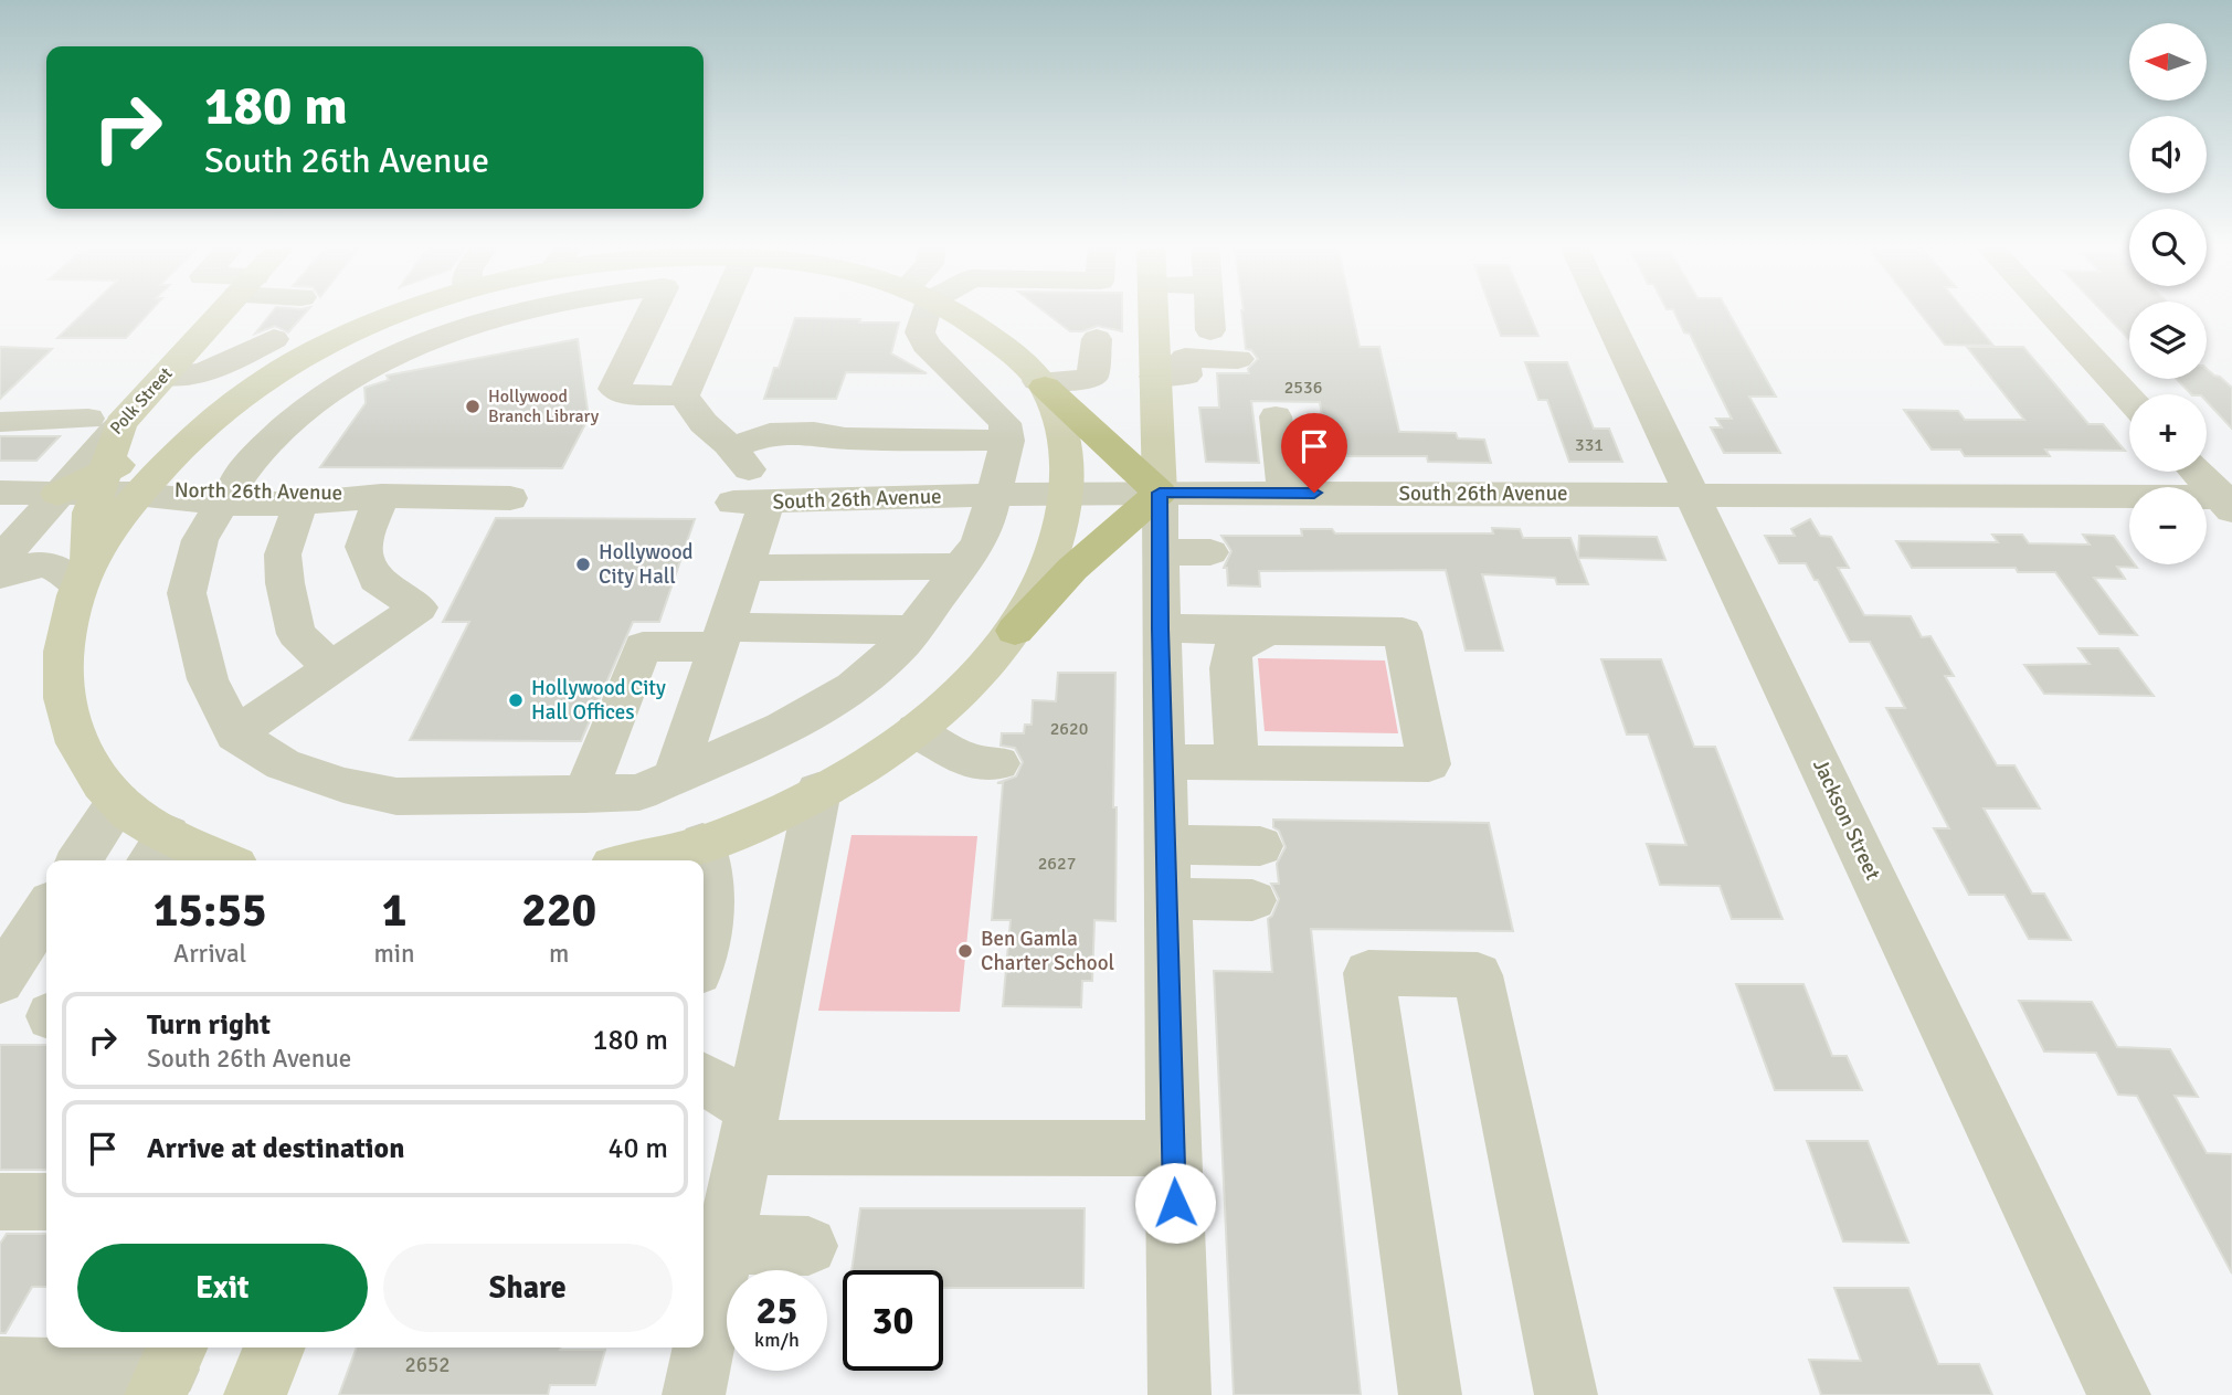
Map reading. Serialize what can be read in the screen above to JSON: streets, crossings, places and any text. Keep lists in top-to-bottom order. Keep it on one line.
{"streets":{"main road":["Polk Street"],"street":["North 26th Avenue","South 26th Avenue","Jackson Street"]},"crossings":[["Polk Street","North 26th Avenue"],["South 26th Avenue","Jackson Street"]],"places":["Hollywood Branch Library","Hollywood City Hall","Hollywood City Hall Offices","Ben Gamla Charter School"],"house_numbers":["2536","331","2620","2627","2652"],"north":"left","page":{"map_buttons":["+","−"],"turn":["180 m","South 26th Avenue"],"eta":["15:55","Arrival","1","min","220","m"],"list":[{"name":"Turn right","note":"South 26th Avenue","value":"180 m"},{"name":"Arrive at destination","value":"40 m"}],"buttons":["Exit","Share"],"speed":"25 km/h","limit":"30"}}
